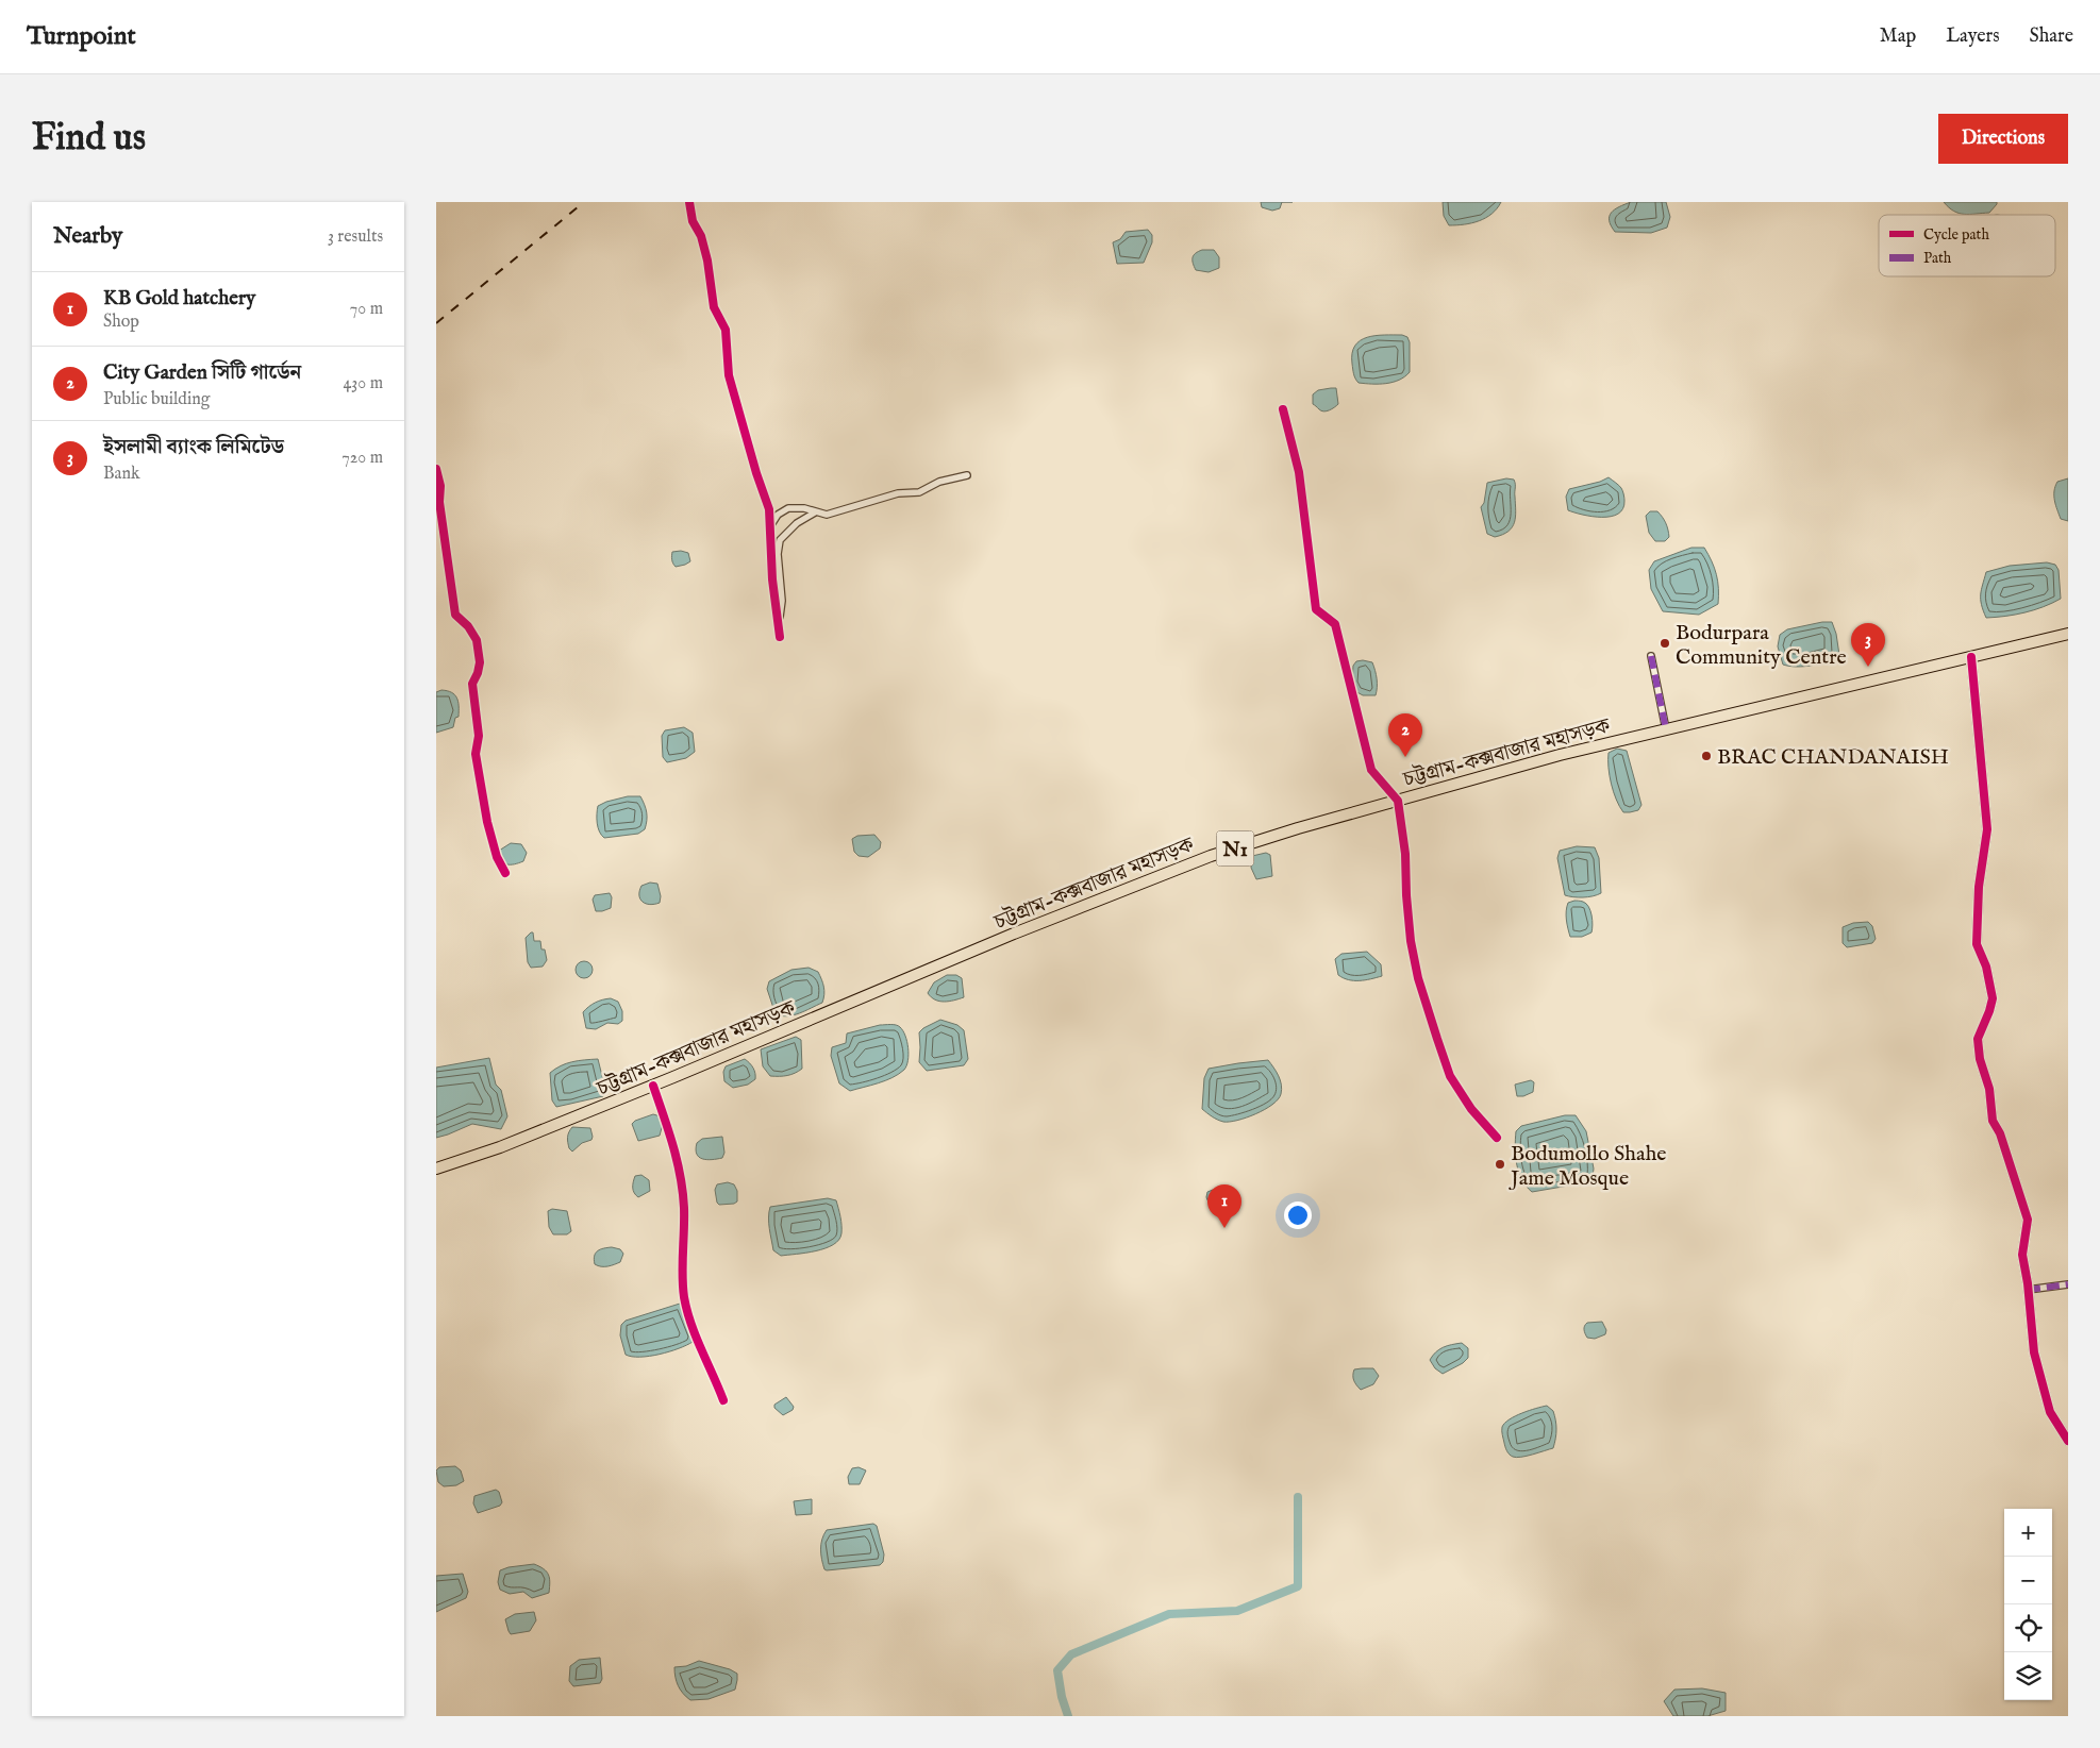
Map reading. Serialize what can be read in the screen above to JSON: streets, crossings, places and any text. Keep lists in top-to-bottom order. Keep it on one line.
{"streets":{"highway":["চট্টগ্রাম-কক্সবাজার মহাসড়ক","N1"]},"places":["Bodurpara Community Centre","BRAC CHANDANAISH","Bodumollo Shahe Jame Mosque"],"legend":["Cycle path","Path"],"page":{"header":"Turnpoint","nav":["Map","Layers","Share"],"buttons":"Directions","title":"Find us","heading":["Nearby","3 results"],"list":[{"mark":"1","name":"KB Gold hatchery","note":"Shop","value":"70 m"},{"mark":"2","name":"City Garden সিটি গার্ডেন","note":"Public building","value":"430 m"},{"mark":"3","name":"ইসলামী ব্যাংক লিমিটেড","note":"Bank","value":"720 m"}],"pins":["3","2","1"],"map_buttons":["+","−"]}}
